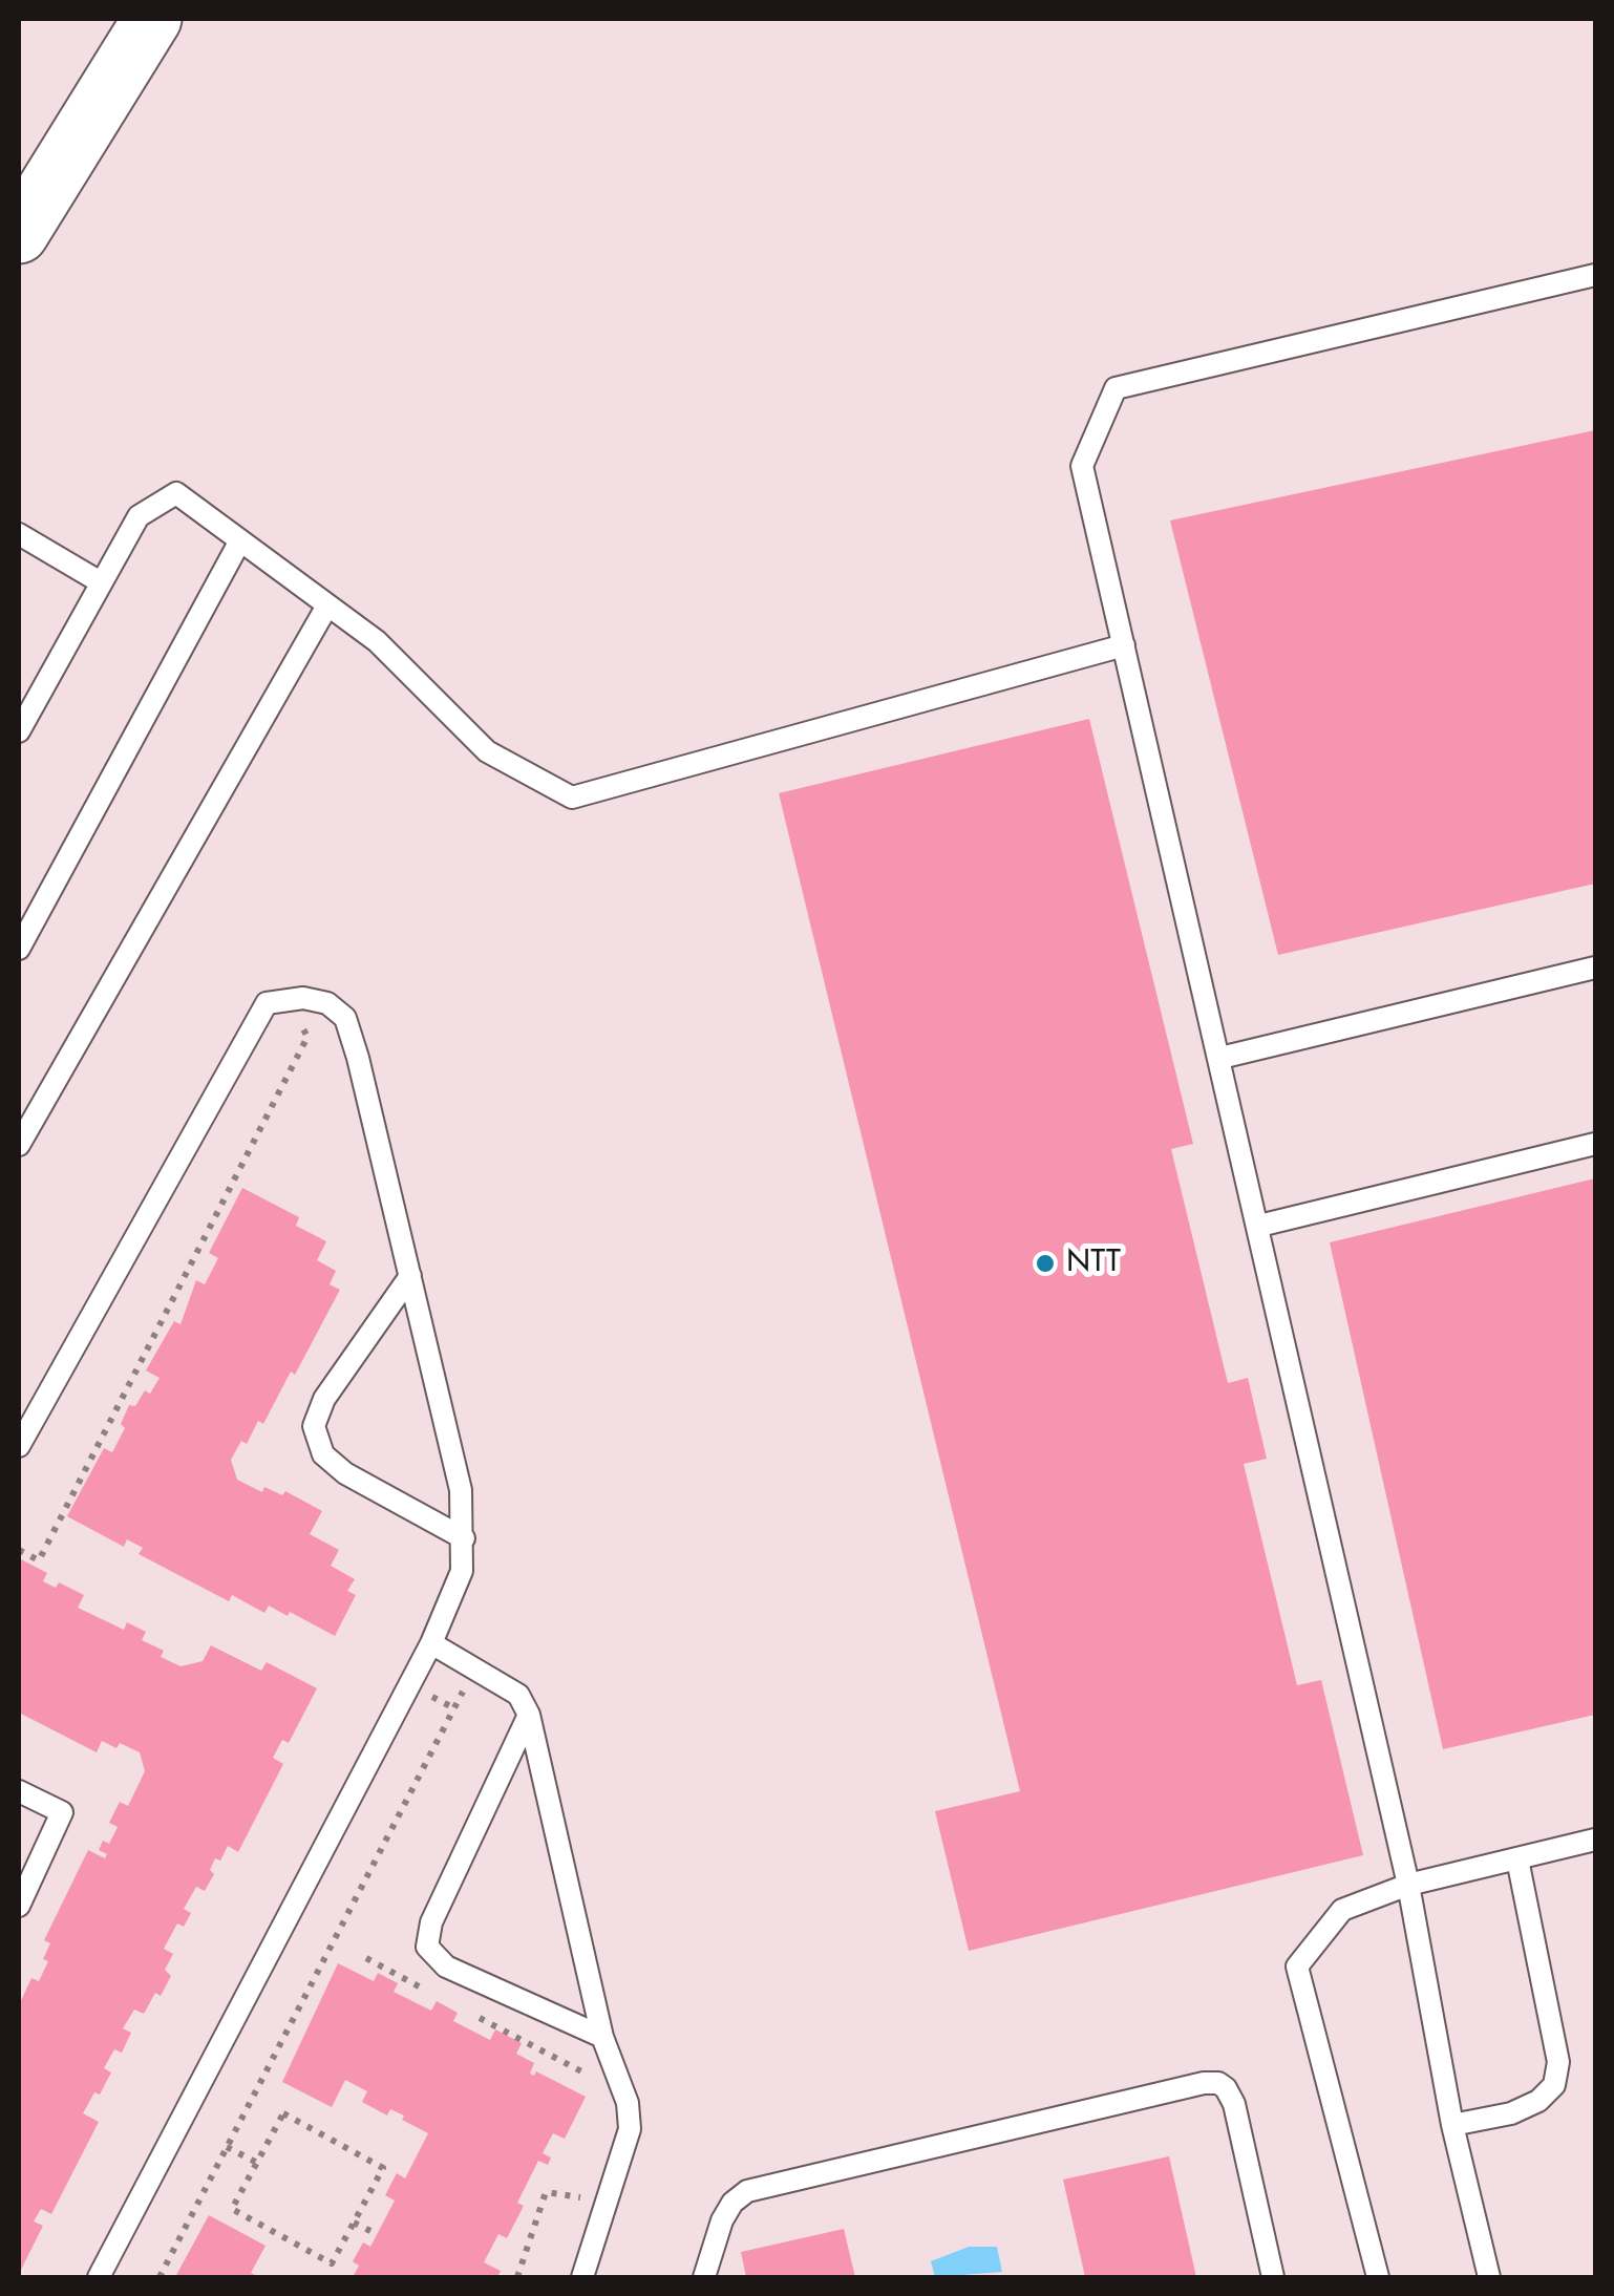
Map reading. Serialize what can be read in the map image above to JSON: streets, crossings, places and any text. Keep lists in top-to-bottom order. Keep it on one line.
{"places":["NTT"]}
